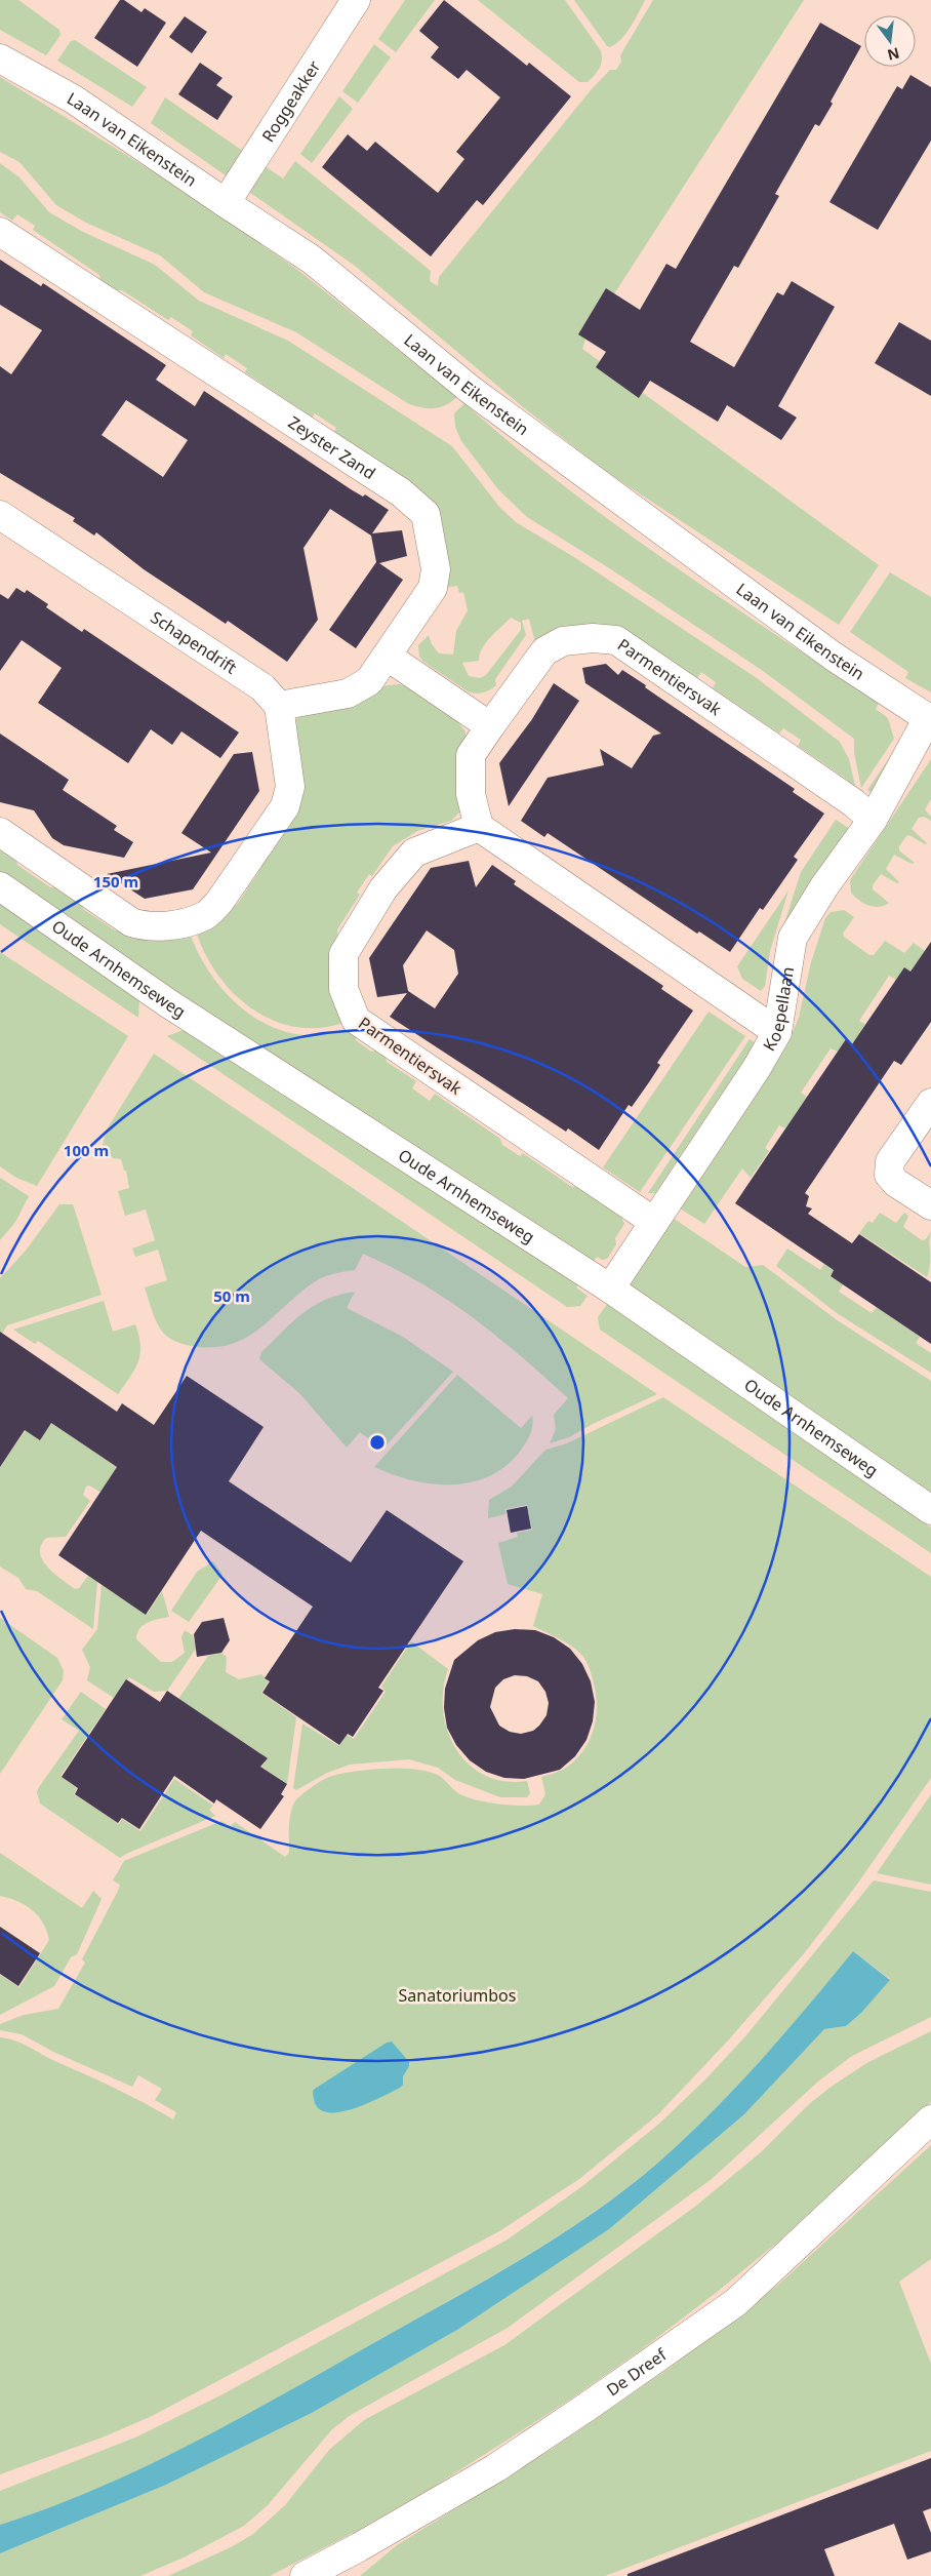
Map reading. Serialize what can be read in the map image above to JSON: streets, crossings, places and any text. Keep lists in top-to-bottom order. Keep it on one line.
{"streets":{"street":["Roggeakker","Laan van Eikenstein","Zeyster Zand","Schapendrift","Parmentiersvak","Oude Arnhemseweg","Koepellaan","De Dreef"]},"crossings":[["Roggeakker","Laan van Eikenstein"],["Laan van Eikenstein","Koepellaan"],["Parmentiersvak","Koepellaan"],["Oude Arnhemseweg","Koepellaan"]],"parks":["Sanatoriumbos"],"north":"bottom","rings":["150 m","100 m","50 m"]}
